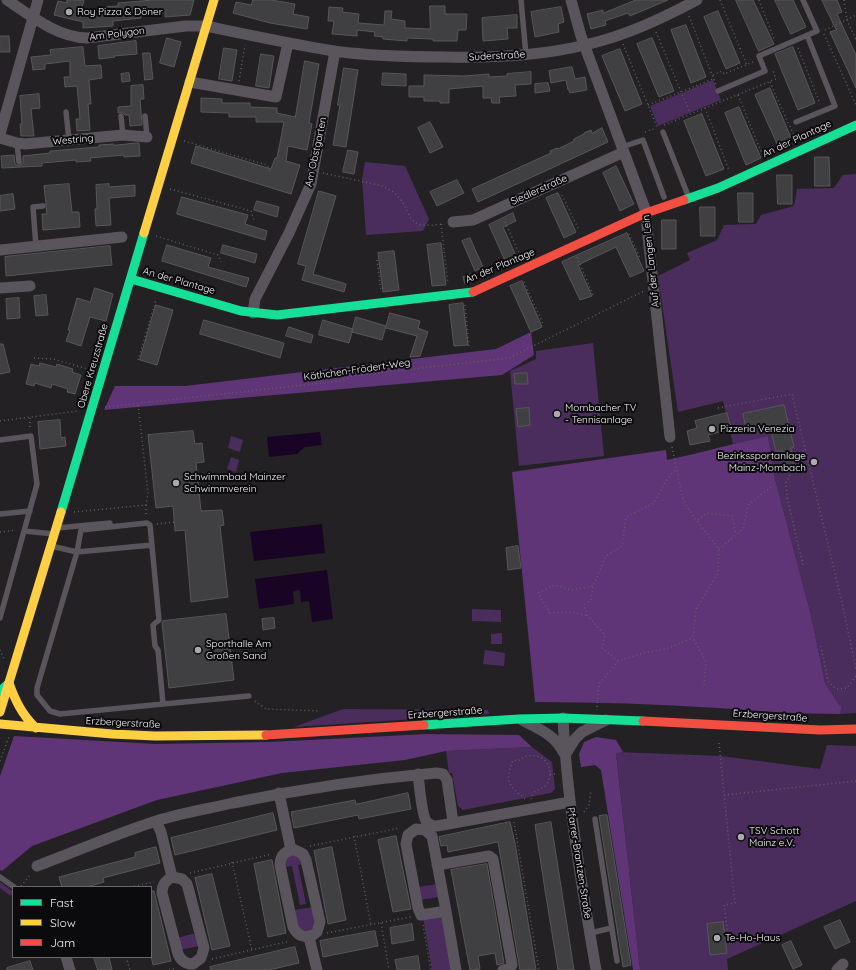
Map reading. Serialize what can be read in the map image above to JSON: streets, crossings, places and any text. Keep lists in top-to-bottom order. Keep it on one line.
{"streets":{"street":["Am Polygon","Suderstraße","An der Plantage","Westring","Am Obstgarten","Siedlerstraße","Auf der Langen Lein","Obere Kreuzstraße","Erzbergerstraße","Pfarrer-Brantzen-Straße"],"path":["Käthchen-Frödert-Weg"]},"crossings":[["Am Polygon","Suderstraße"],["Am Polygon","Obere Kreuzstraße"],["Suderstraße","Am Obstgarten"],["Suderstraße","Auf der Langen Lein"],["Suderstraße","Obere Kreuzstraße"],["An der Plantage","Am Obstgarten"],["An der Plantage","Auf der Langen Lein"],["An der Plantage","Obere Kreuzstraße"],["Siedlerstraße","Auf der Langen Lein"],["Erzbergerstraße","Pfarrer-Brantzen-Straße"]],"places":["Roy Pizza & Döner","Mombacher TV - Tennisanlage","Pizzeria Venezia","Bezirkssportanlage Mainz-Mombach","Schwimmbad Mainzer Schwimmverein","Sporthalle Am Großen Sand","TSV Schott Mainz e.V.","Te-Ho-Haus"],"legend":["Fast","Slow","Jam"]}
